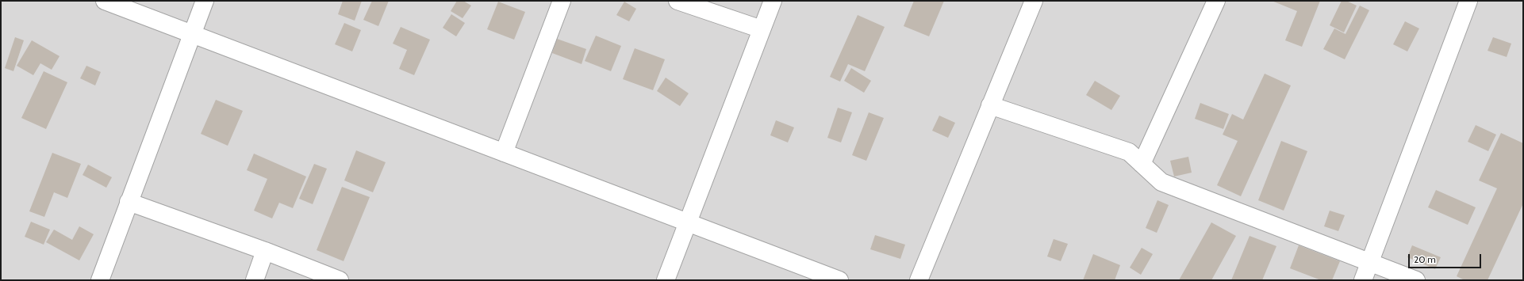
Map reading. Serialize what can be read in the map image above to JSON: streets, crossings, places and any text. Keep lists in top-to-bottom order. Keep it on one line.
{"scale_bar":"20 m"}
